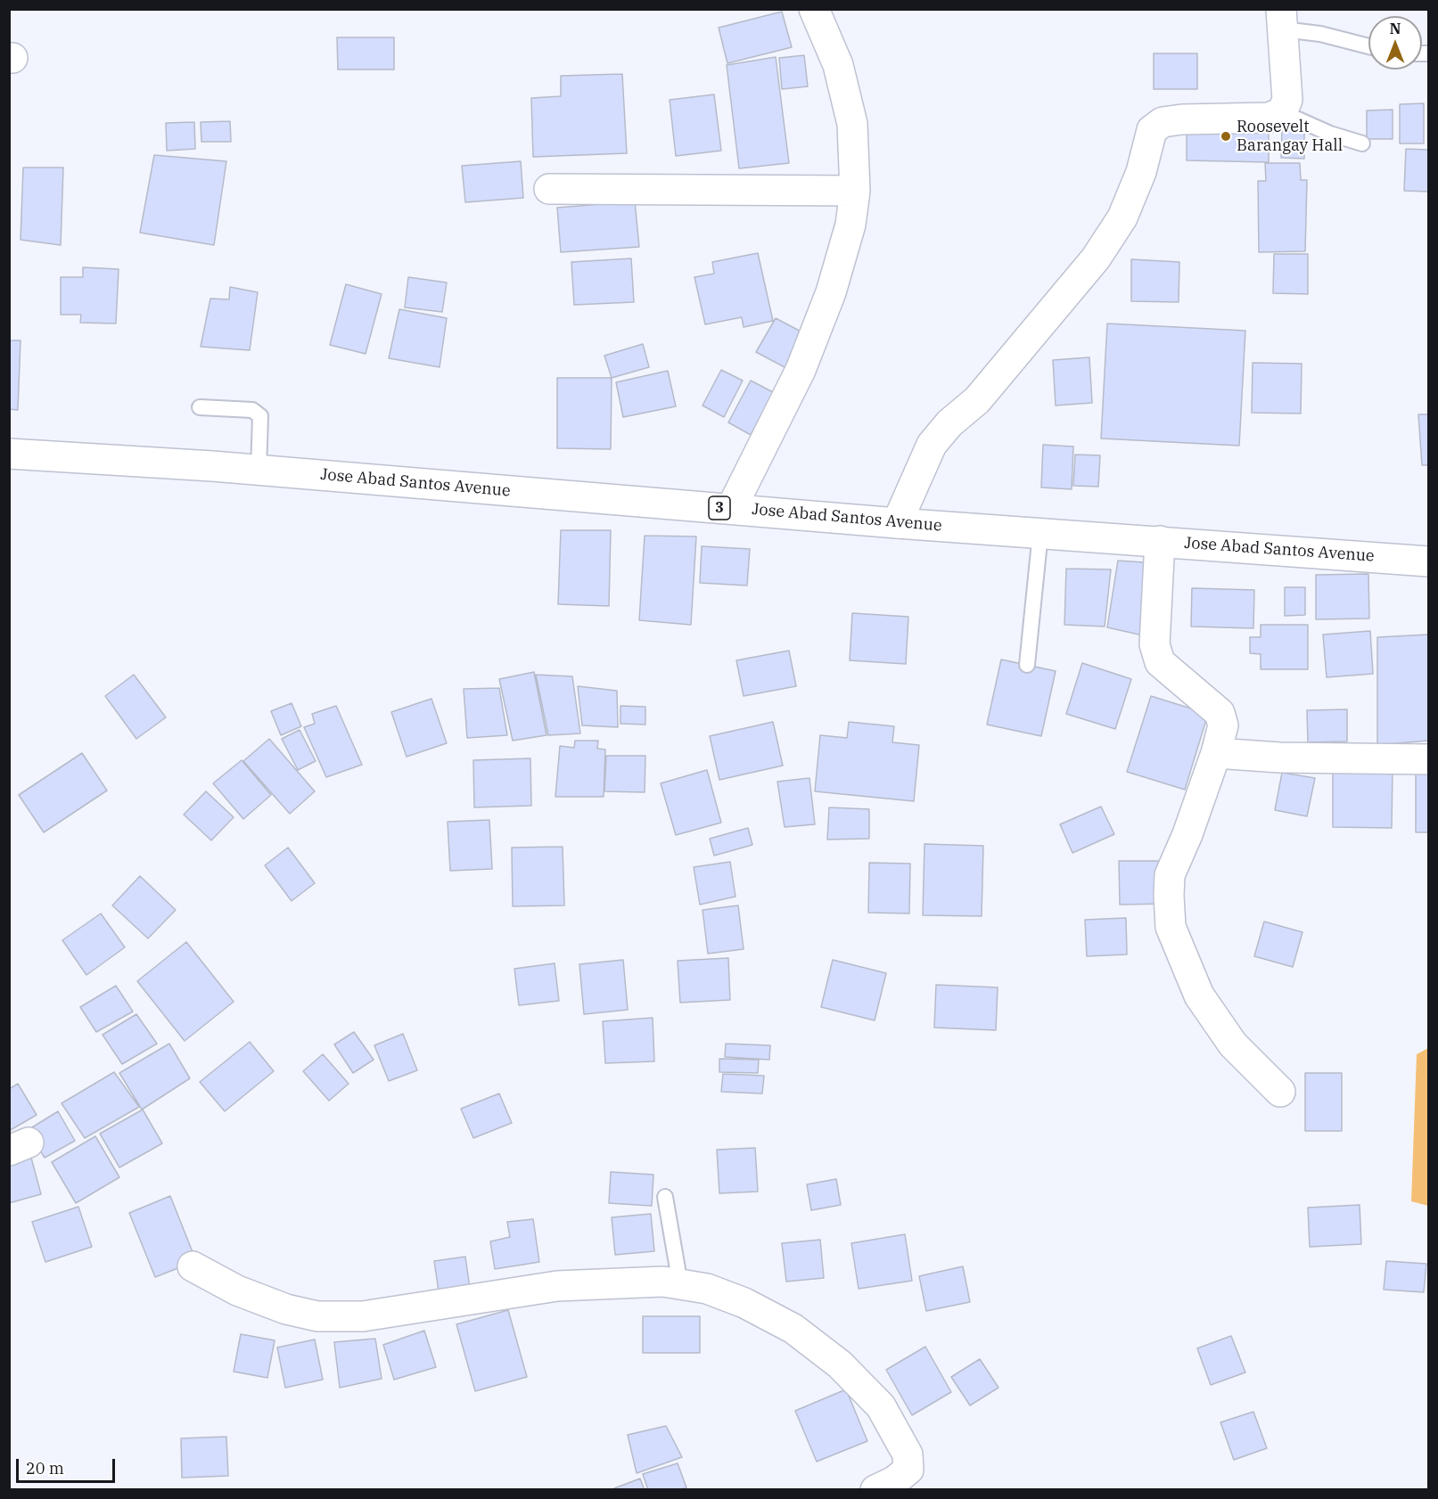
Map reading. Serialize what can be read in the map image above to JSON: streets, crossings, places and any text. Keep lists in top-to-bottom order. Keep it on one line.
{"streets":{"main road":["Jose Abad Santos Avenue","3"]},"places":["Roosevelt Barangay Hall"],"scale_bar":"20 m","north":"top"}
